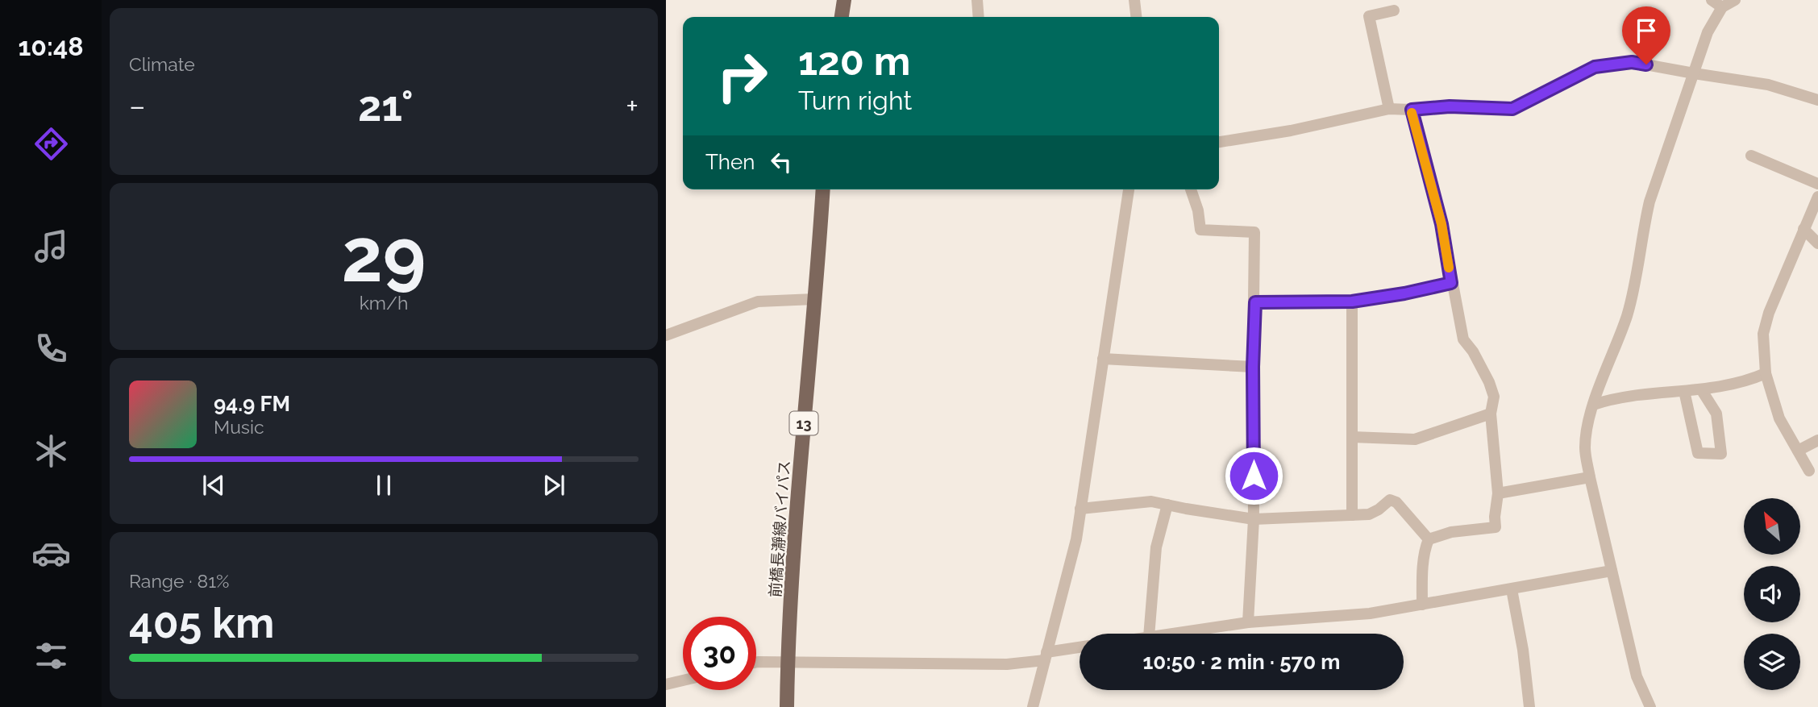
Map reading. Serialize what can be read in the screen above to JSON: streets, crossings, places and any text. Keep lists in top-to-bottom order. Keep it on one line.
{"streets":{"main road":["13","前橋長瀞線バイパス"]},"north":"top left","page":{"tabs":"10:48","tile":["Climate",["29","km/h"],["Range · 81%","405 km"]],"turn":["120 m","Turn right"],"heat":["−","21°","+"],"then":"Then","song":["94.9 FM","Music"],"limit":"30","trip":"10:50 · 2 min · 570 m"}}
